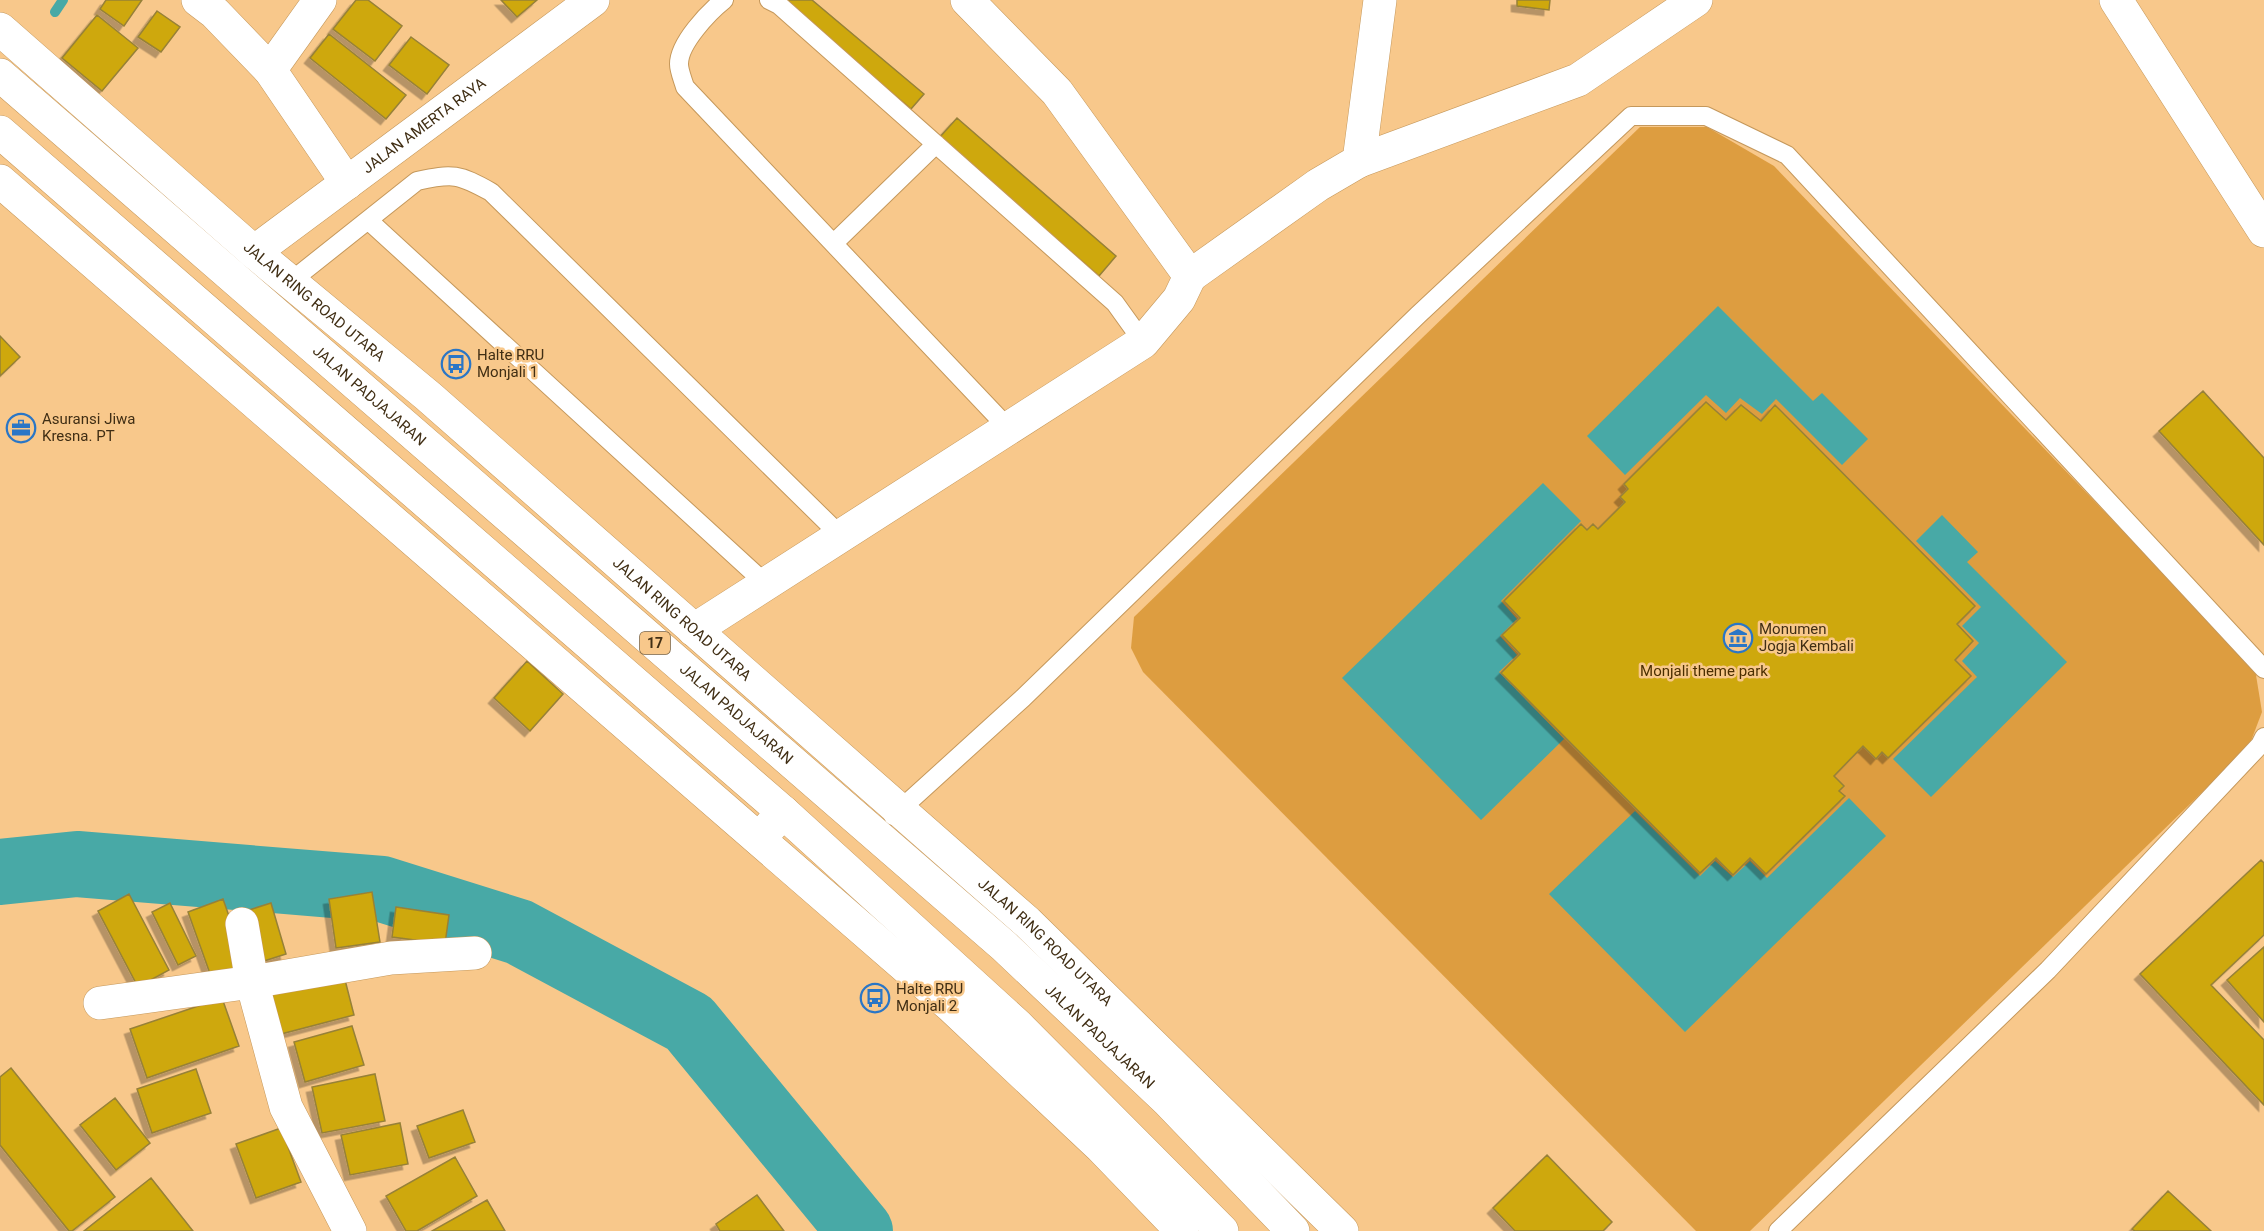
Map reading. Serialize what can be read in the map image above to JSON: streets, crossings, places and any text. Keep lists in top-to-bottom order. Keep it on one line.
{"streets":{"main road":["JALAN AMERTA RAYA","JALAN RING ROAD UTARA","JALAN PADJAJARAN","17"]},"crossings":[["JALAN AMERTA RAYA","JALAN RING ROAD UTARA"]],"parks":["Monjali theme park"],"places":{"bus stop":["Halte RRU Monjali 1","Halte RRU Monjali 2"],"office":["Asuransi Jiwa Kresna. PT"],"museum":["Monumen Jogja Kembali"]}}
